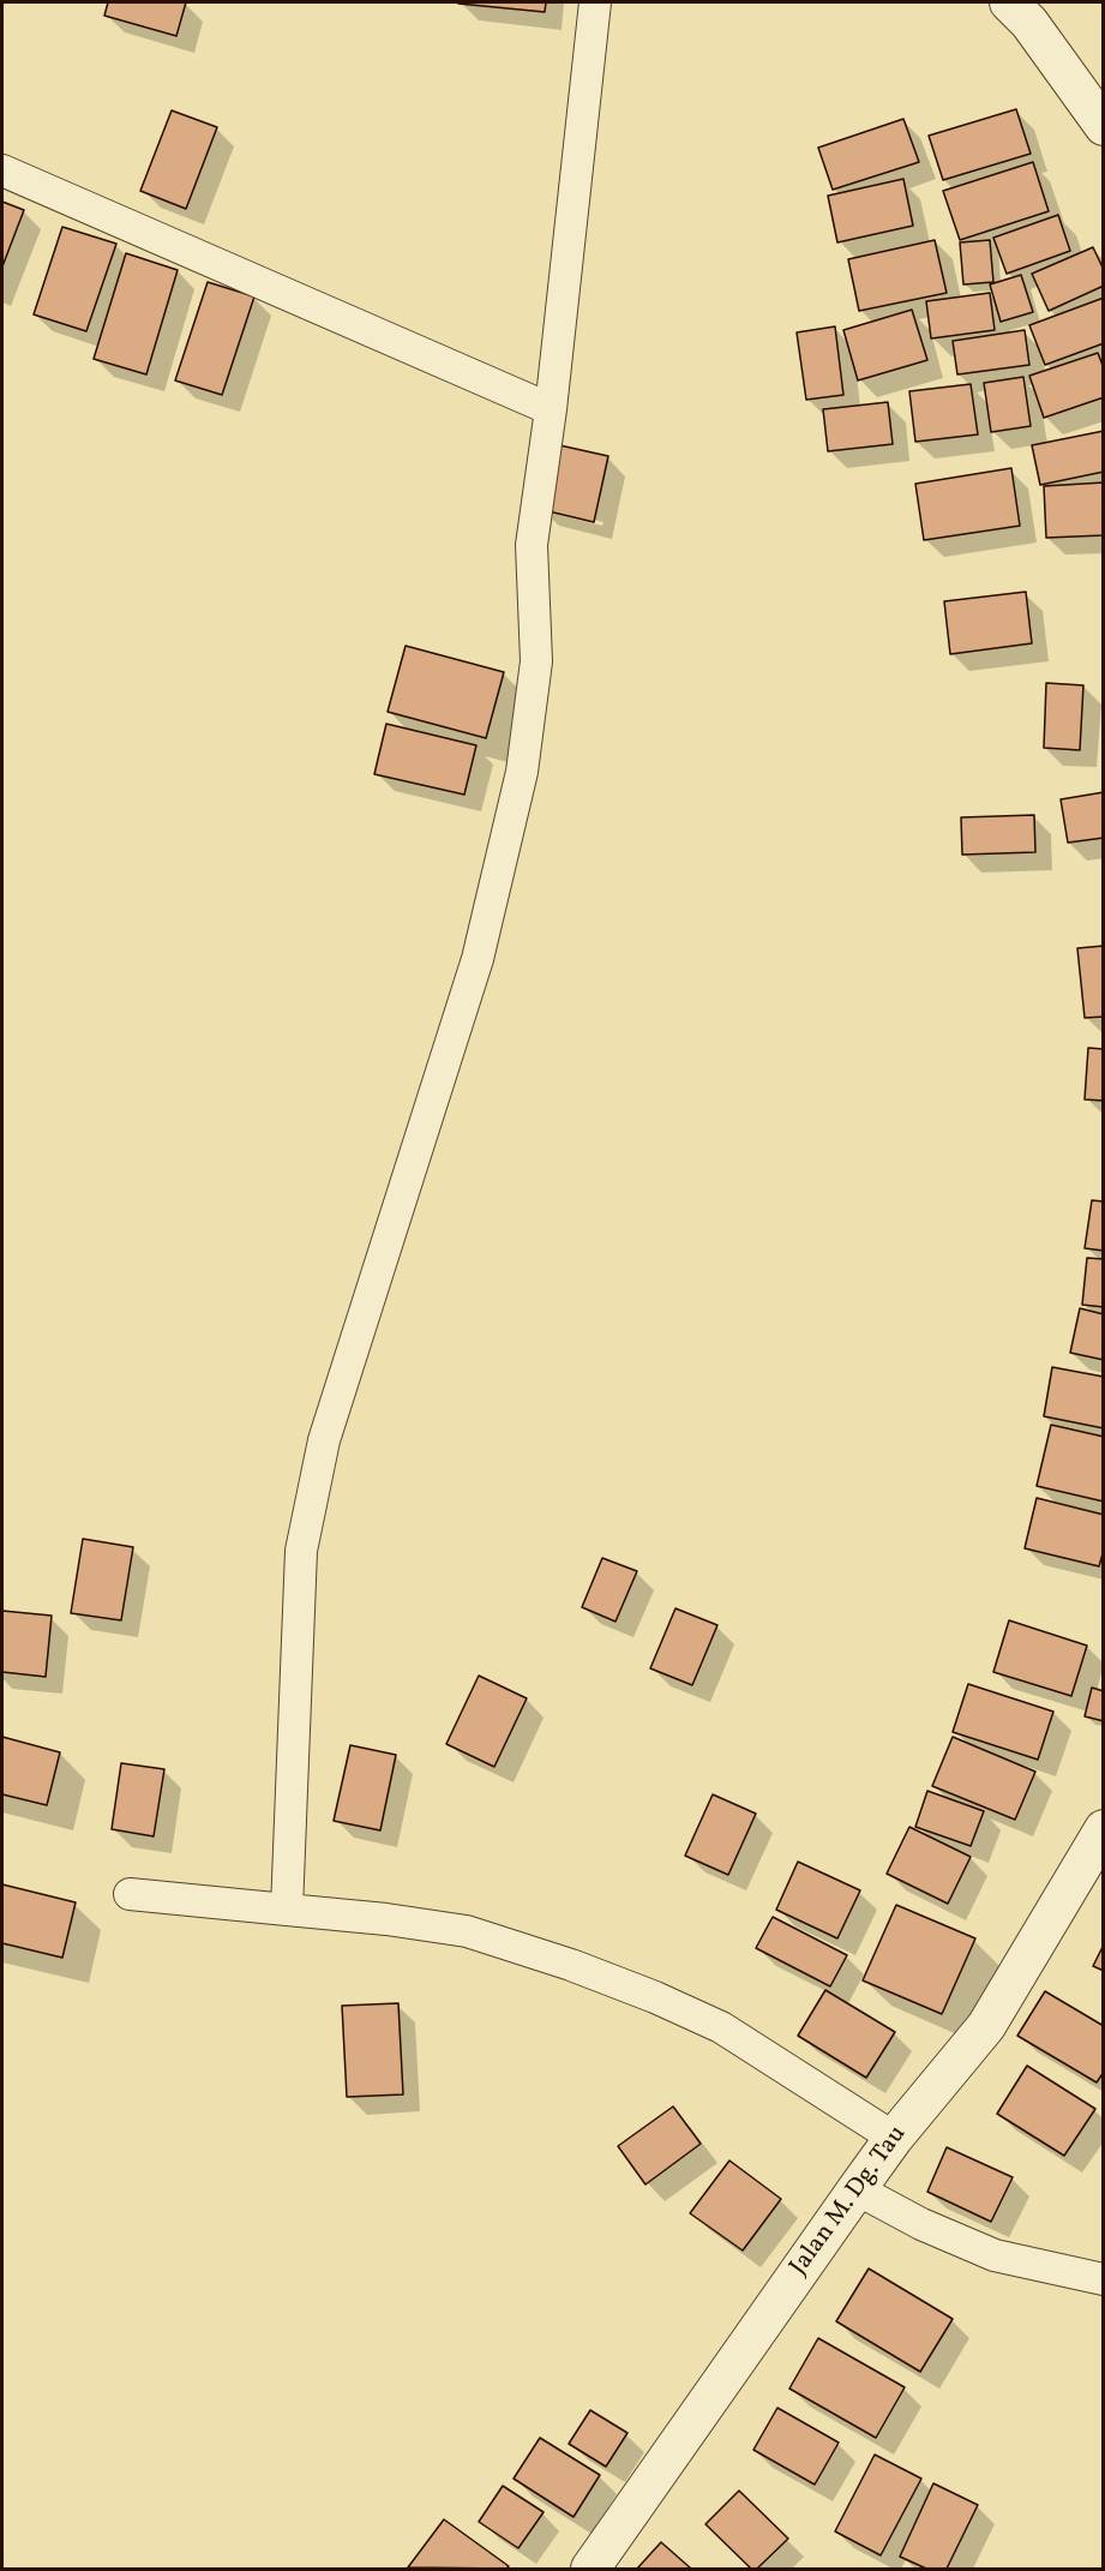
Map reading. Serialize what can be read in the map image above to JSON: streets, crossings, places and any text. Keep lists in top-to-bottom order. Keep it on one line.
{"streets":{"street":["Jalan M. Dg. Tau"]}}
